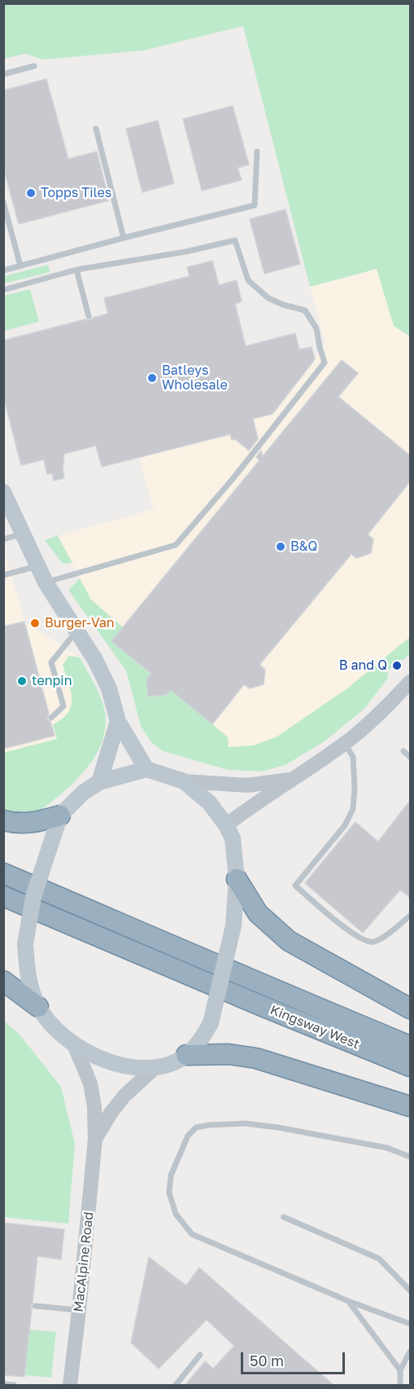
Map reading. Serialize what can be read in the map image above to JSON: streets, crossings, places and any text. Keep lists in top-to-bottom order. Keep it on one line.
{"streets":{"highway":["Kingsway West"],"street":["MacAlpine Road"]},"places":["Topps Tiles","Batleys Wholesale","B&Q","Burger-Van","B and Q","tenpin"],"scale_bar":"50 m"}
